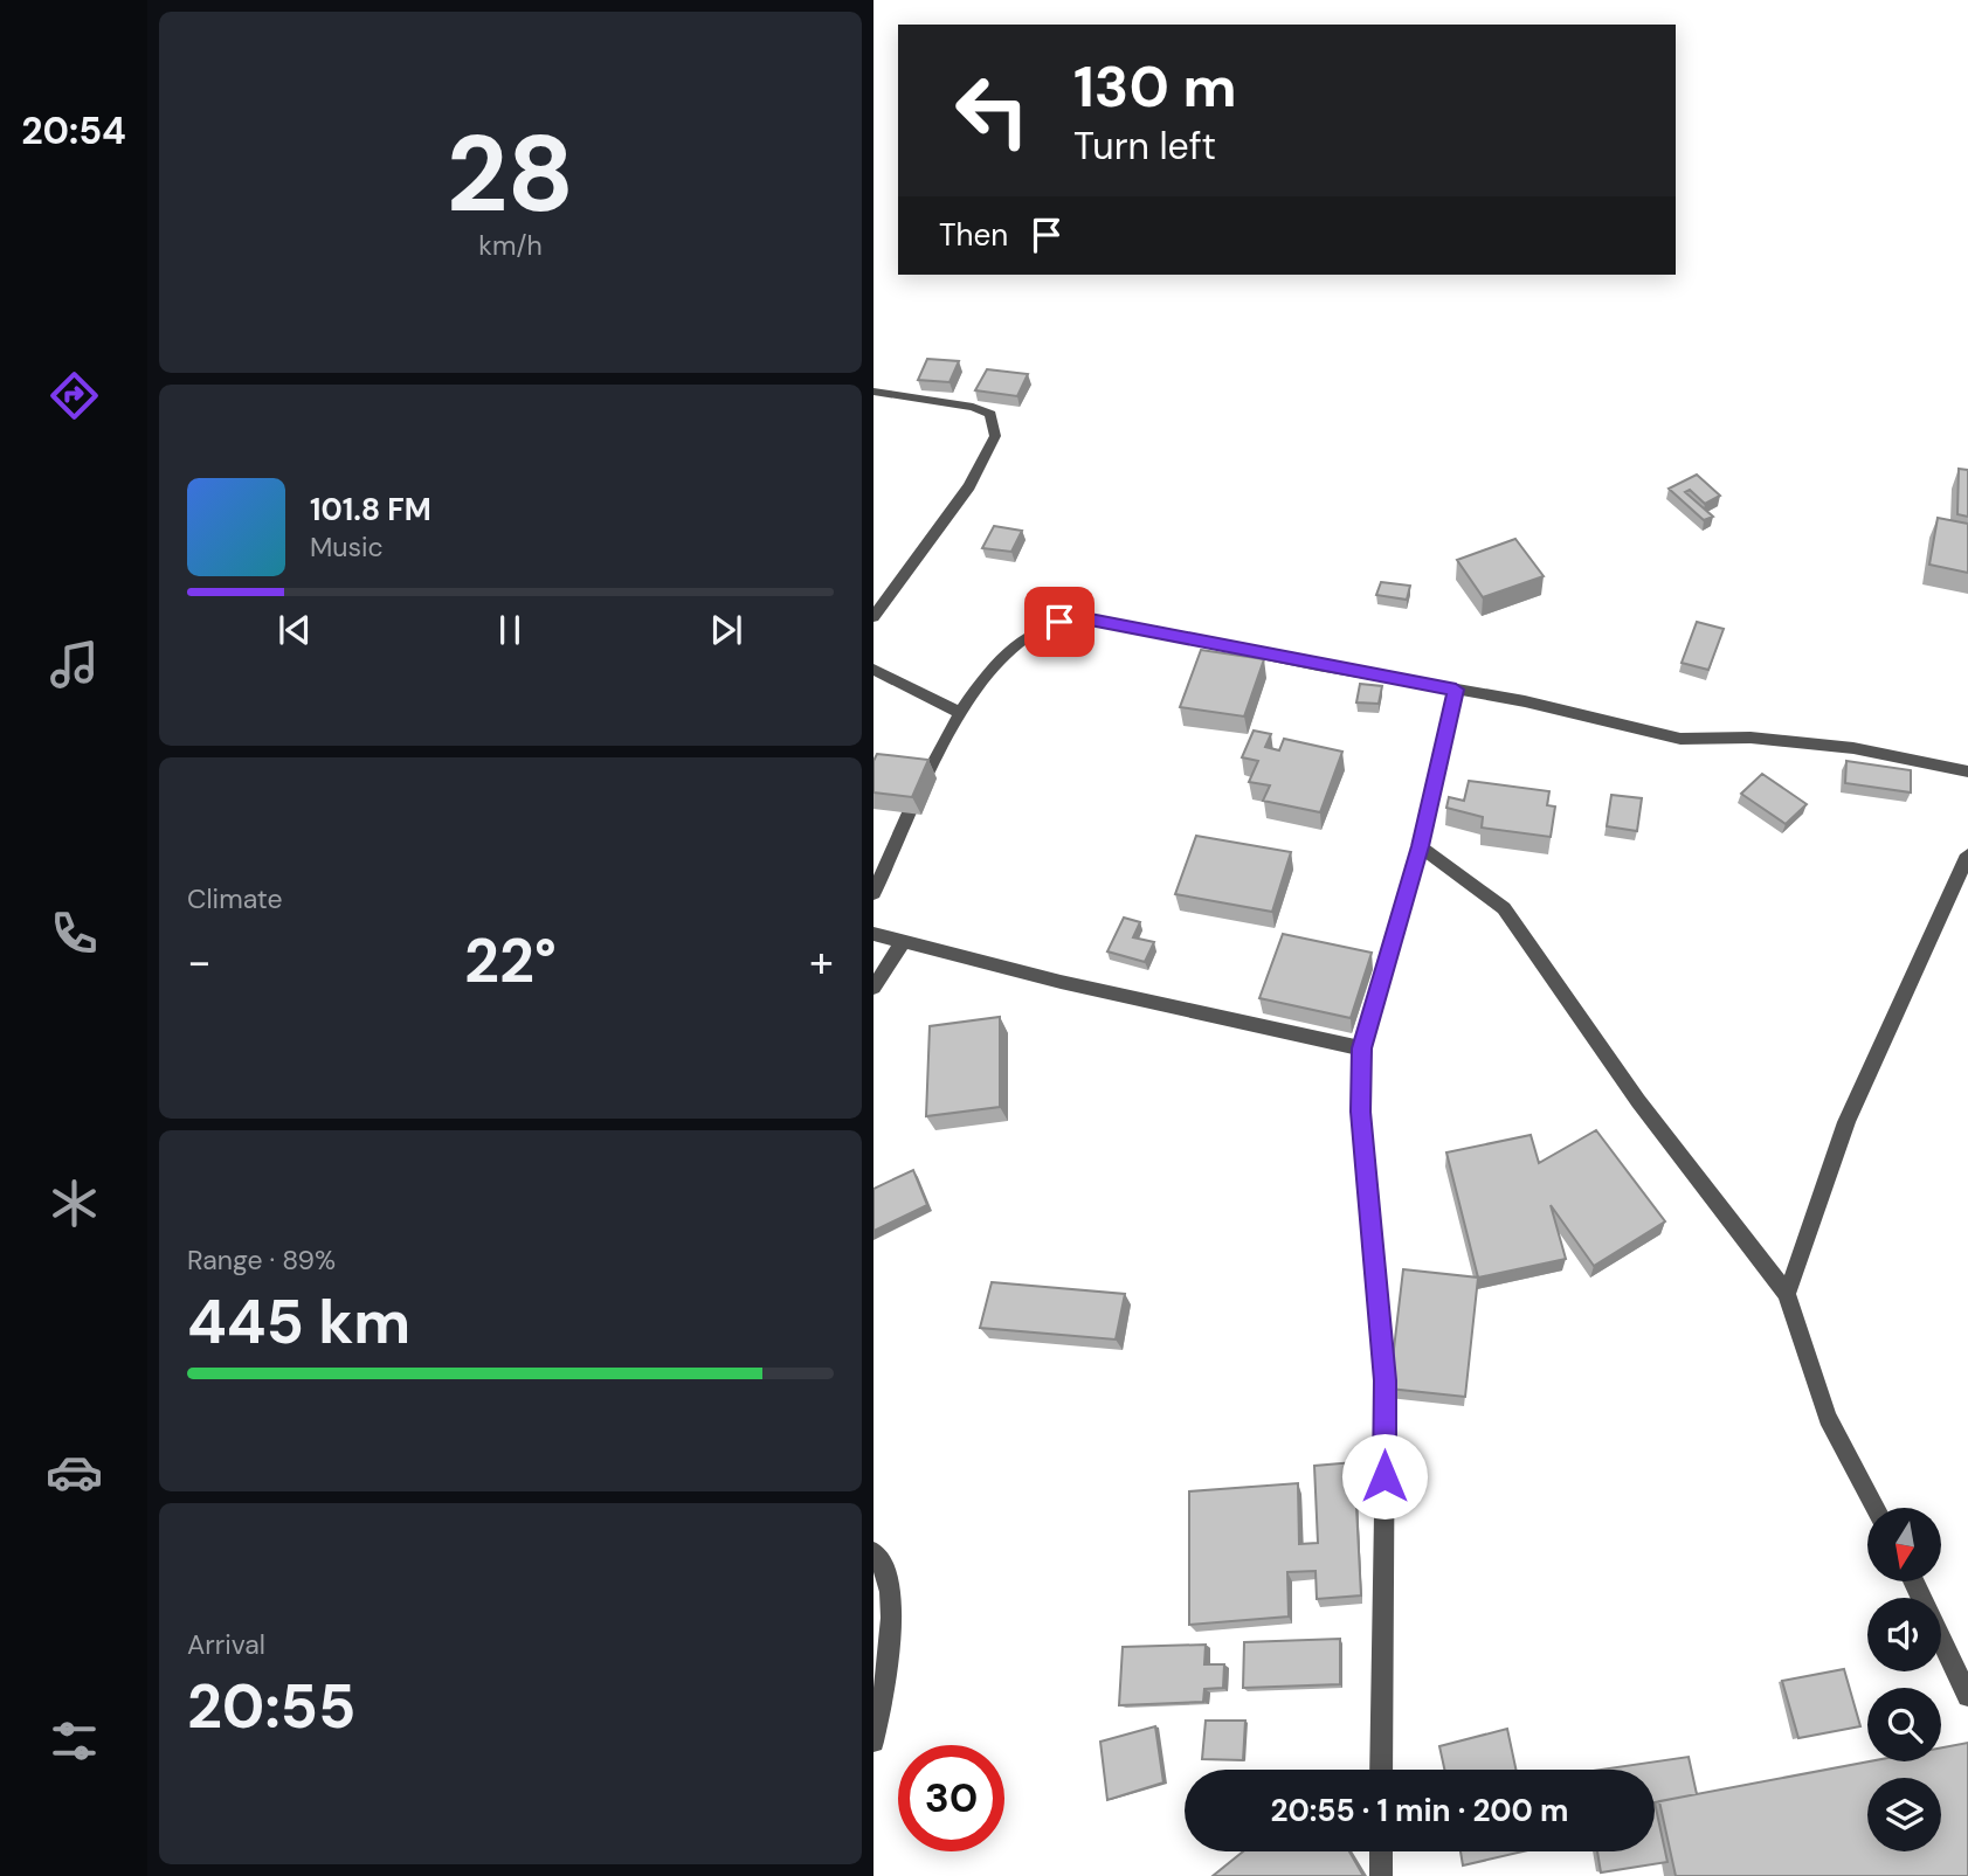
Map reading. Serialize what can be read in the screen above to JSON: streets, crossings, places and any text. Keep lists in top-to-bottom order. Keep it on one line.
{"north":"bottom","page":{"tabs":"20:54","tile":[["28","km/h"],"Climate",["Range · 89%","445 km"],["Arrival","20:55"]],"turn":["130 m","Turn left"],"then":"Then","song":["101.8 FM","Music"],"heat":["−","22°","+"],"limit":"30","trip":"20:55 · 1 min · 200 m"}}
